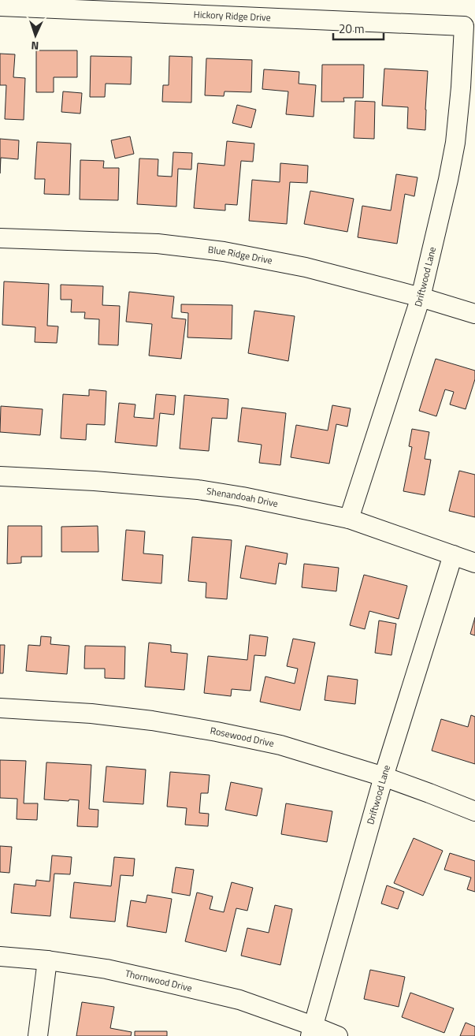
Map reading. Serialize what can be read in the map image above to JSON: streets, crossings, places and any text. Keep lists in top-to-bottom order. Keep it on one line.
{"streets":{"street":["Hickory Ridge Drive","Blue Ridge Drive","Driftwood Lane","Shenandoah Drive","Rosewood Drive","Thornwood Drive"]},"crossings":[["Hickory Ridge Drive","Driftwood Lane"],["Blue Ridge Drive","Driftwood Lane"],["Driftwood Lane","Shenandoah Drive"],["Driftwood Lane","Rosewood Drive"],["Driftwood Lane","Thornwood Drive"]],"scale_bar":"20 m","north":"bottom"}
